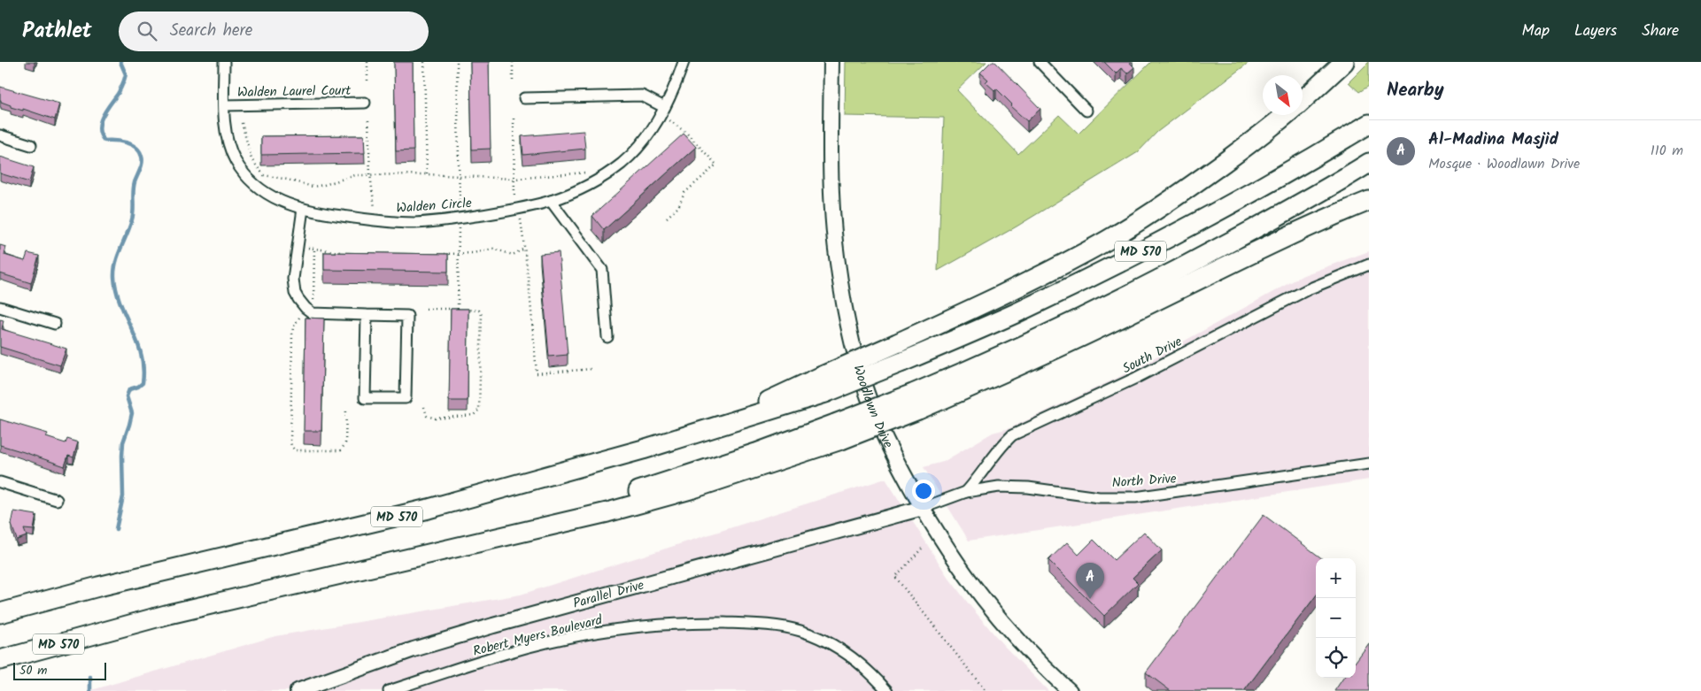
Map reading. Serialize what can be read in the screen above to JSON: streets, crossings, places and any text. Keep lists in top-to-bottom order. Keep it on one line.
{"streets":{"highway":["MD 570"],"main road":["Woodlawn Drive","Parallel Drive"],"street":["Walden Laurel Court","Walden Circle","South Drive","North Drive","Robert Myers Boulevard"]},"crossings":[["Walden Laurel Court","Walden Circle"],["South Drive","North Drive"],["Woodlawn Drive","North Drive"],["Woodlawn Drive","Parallel Drive"],["North Drive","Parallel Drive"]],"scale_bar":"50 m","north":"bottom right","page":{"header":"Pathlet","search":"Search here","nav":["Map","Layers","Share"],"heading":"Nearby","list":[{"mark":"A","name":"Al-Madina Masjid","note":"Mosque · Woodlawn Drive","value":"110 m"}],"map_buttons":["+","−"],"pins":"A","scale":"50 m"}}
